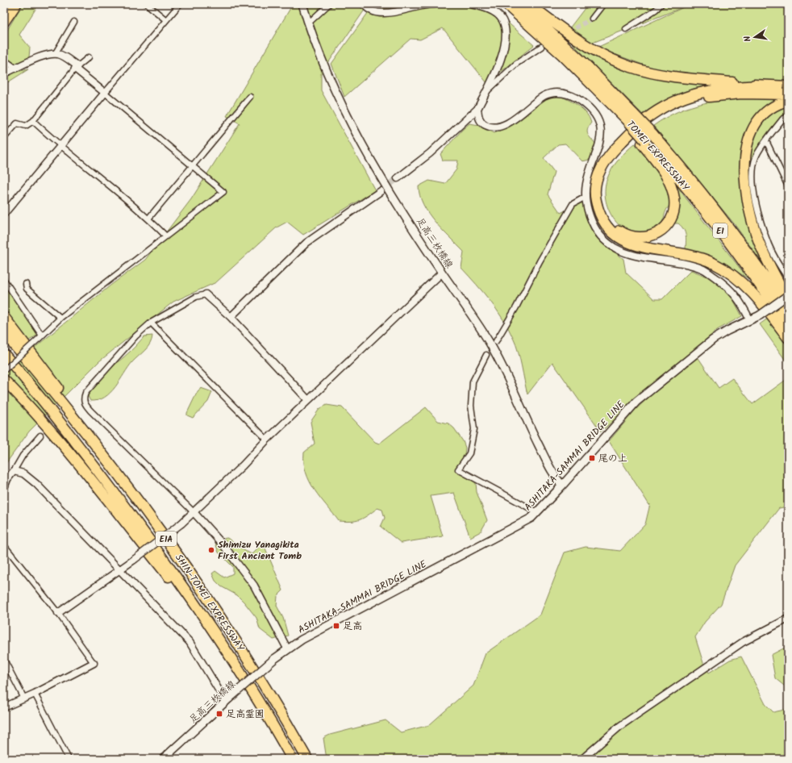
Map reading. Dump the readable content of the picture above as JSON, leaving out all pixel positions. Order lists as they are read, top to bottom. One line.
{"streets":{"highway":["TOMEI EXPRESSWAY","E1","E1A","SHIN-TOMEI EXPRESSWAY"],"main road":["足高三枚橋線","ASHITAKA-SAMMAI BRIDGE LINE"]},"crossings":[["足高三枚橋線","ASHITAKA-SAMMAI BRIDGE LINE"]],"places":{"transit":["尾の上","足高","足高霊園"],"other":["Shimizu Yanagikita First Ancient Tomb"]},"north":"left"}
